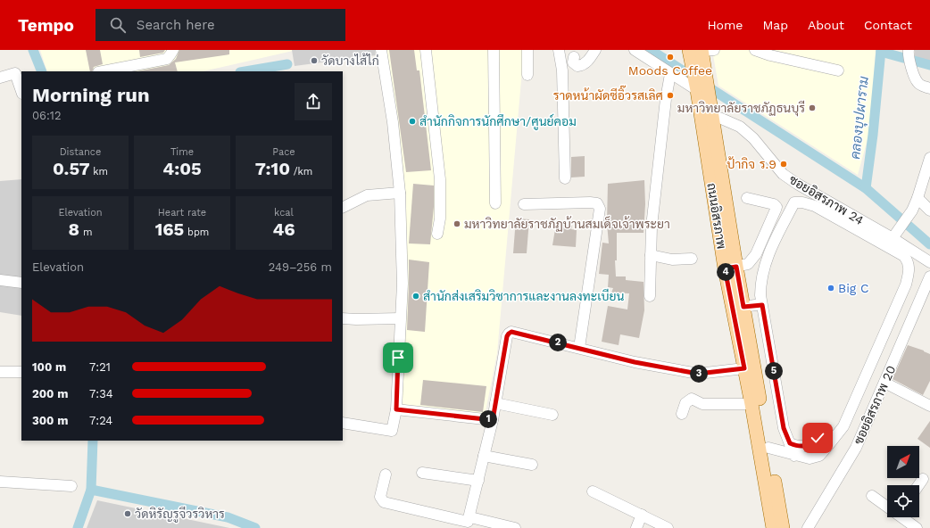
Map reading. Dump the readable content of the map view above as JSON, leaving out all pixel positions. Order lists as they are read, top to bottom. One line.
{"streets":{"main road":["ถนนอิสรภาพ"],"street":["ซอยอิสรภาพ 24","ซอยอิสรภาพ 20"]},"water":["คลองบุปผาราม"],"places":["Moods Coffee","วัดบางไส้ไก่","ราดหน้าผัดซีอิ๊วรสเลิศ","มหาวิทยาลัยราชภัฏธนบุรี","สำนักกิจการนักศึกษา/ศูนย์คอม","ป้ากิจ ร.9","มหาวิทยาลัยราชภัฏบ้านสมเด็จเจ้าพระยา","Big C","สำนักส่งเสริมวิชาการและงานลงทะเบียน","วัดหิรัญรูจีวรวิหาร"],"north":"top right","page":{"header":"Tempo","search":"Search here","nav":["Home","Map","About","Contact"],"heading":["Morning run","06:12"],"stats":[["Distance","0.57 km"],["Time","4:05"],["Pace","7:10 /km"],["Elevation","8 m"],["Heart rate","165 bpm"],["kcal","46"]],"chart":["Elevation","249–256 m"],"pins":["4","2","5","3","1"],"list":[{"name":"100 m","note":"7:21"},{"name":"200 m","note":"7:34"},{"name":"300 m","note":"7:24"}]}}
